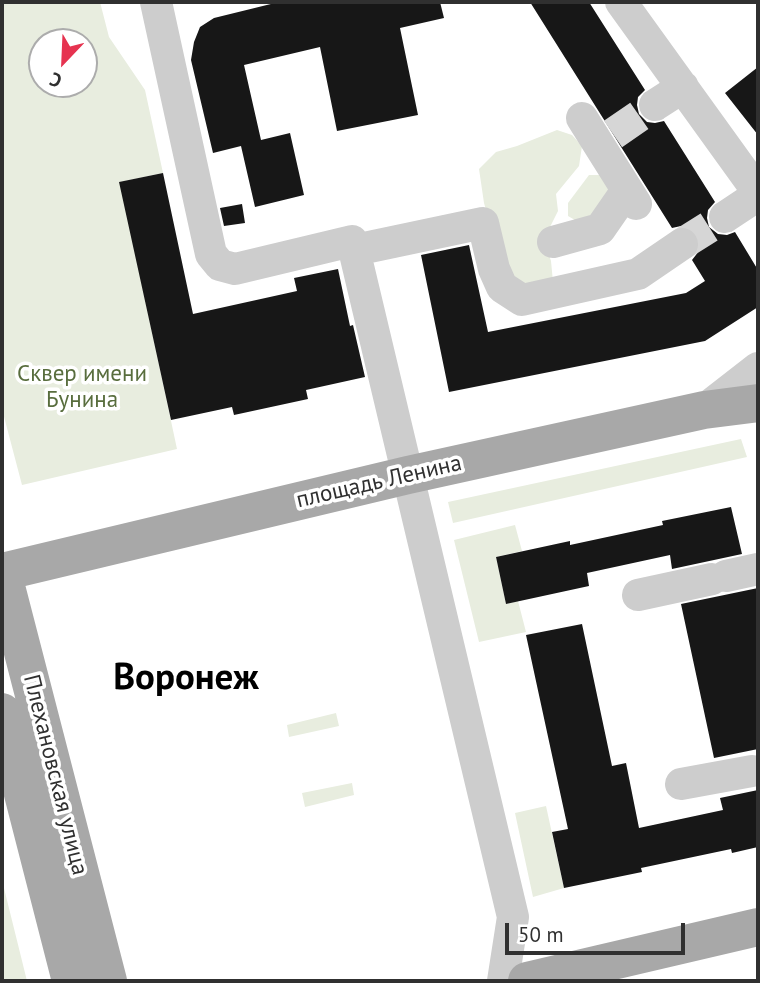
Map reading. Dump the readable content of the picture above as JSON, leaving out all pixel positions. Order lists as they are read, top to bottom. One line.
{"streets":{"main road":["площадь Ленина","Плехановская улица"]},"crossings":[["площадь Ленина","Плехановская улица"]],"districts":["Воронеж"],"parks":["Cквер имени Бунина"],"scale_bar":"50 m","north":"bottom left"}
